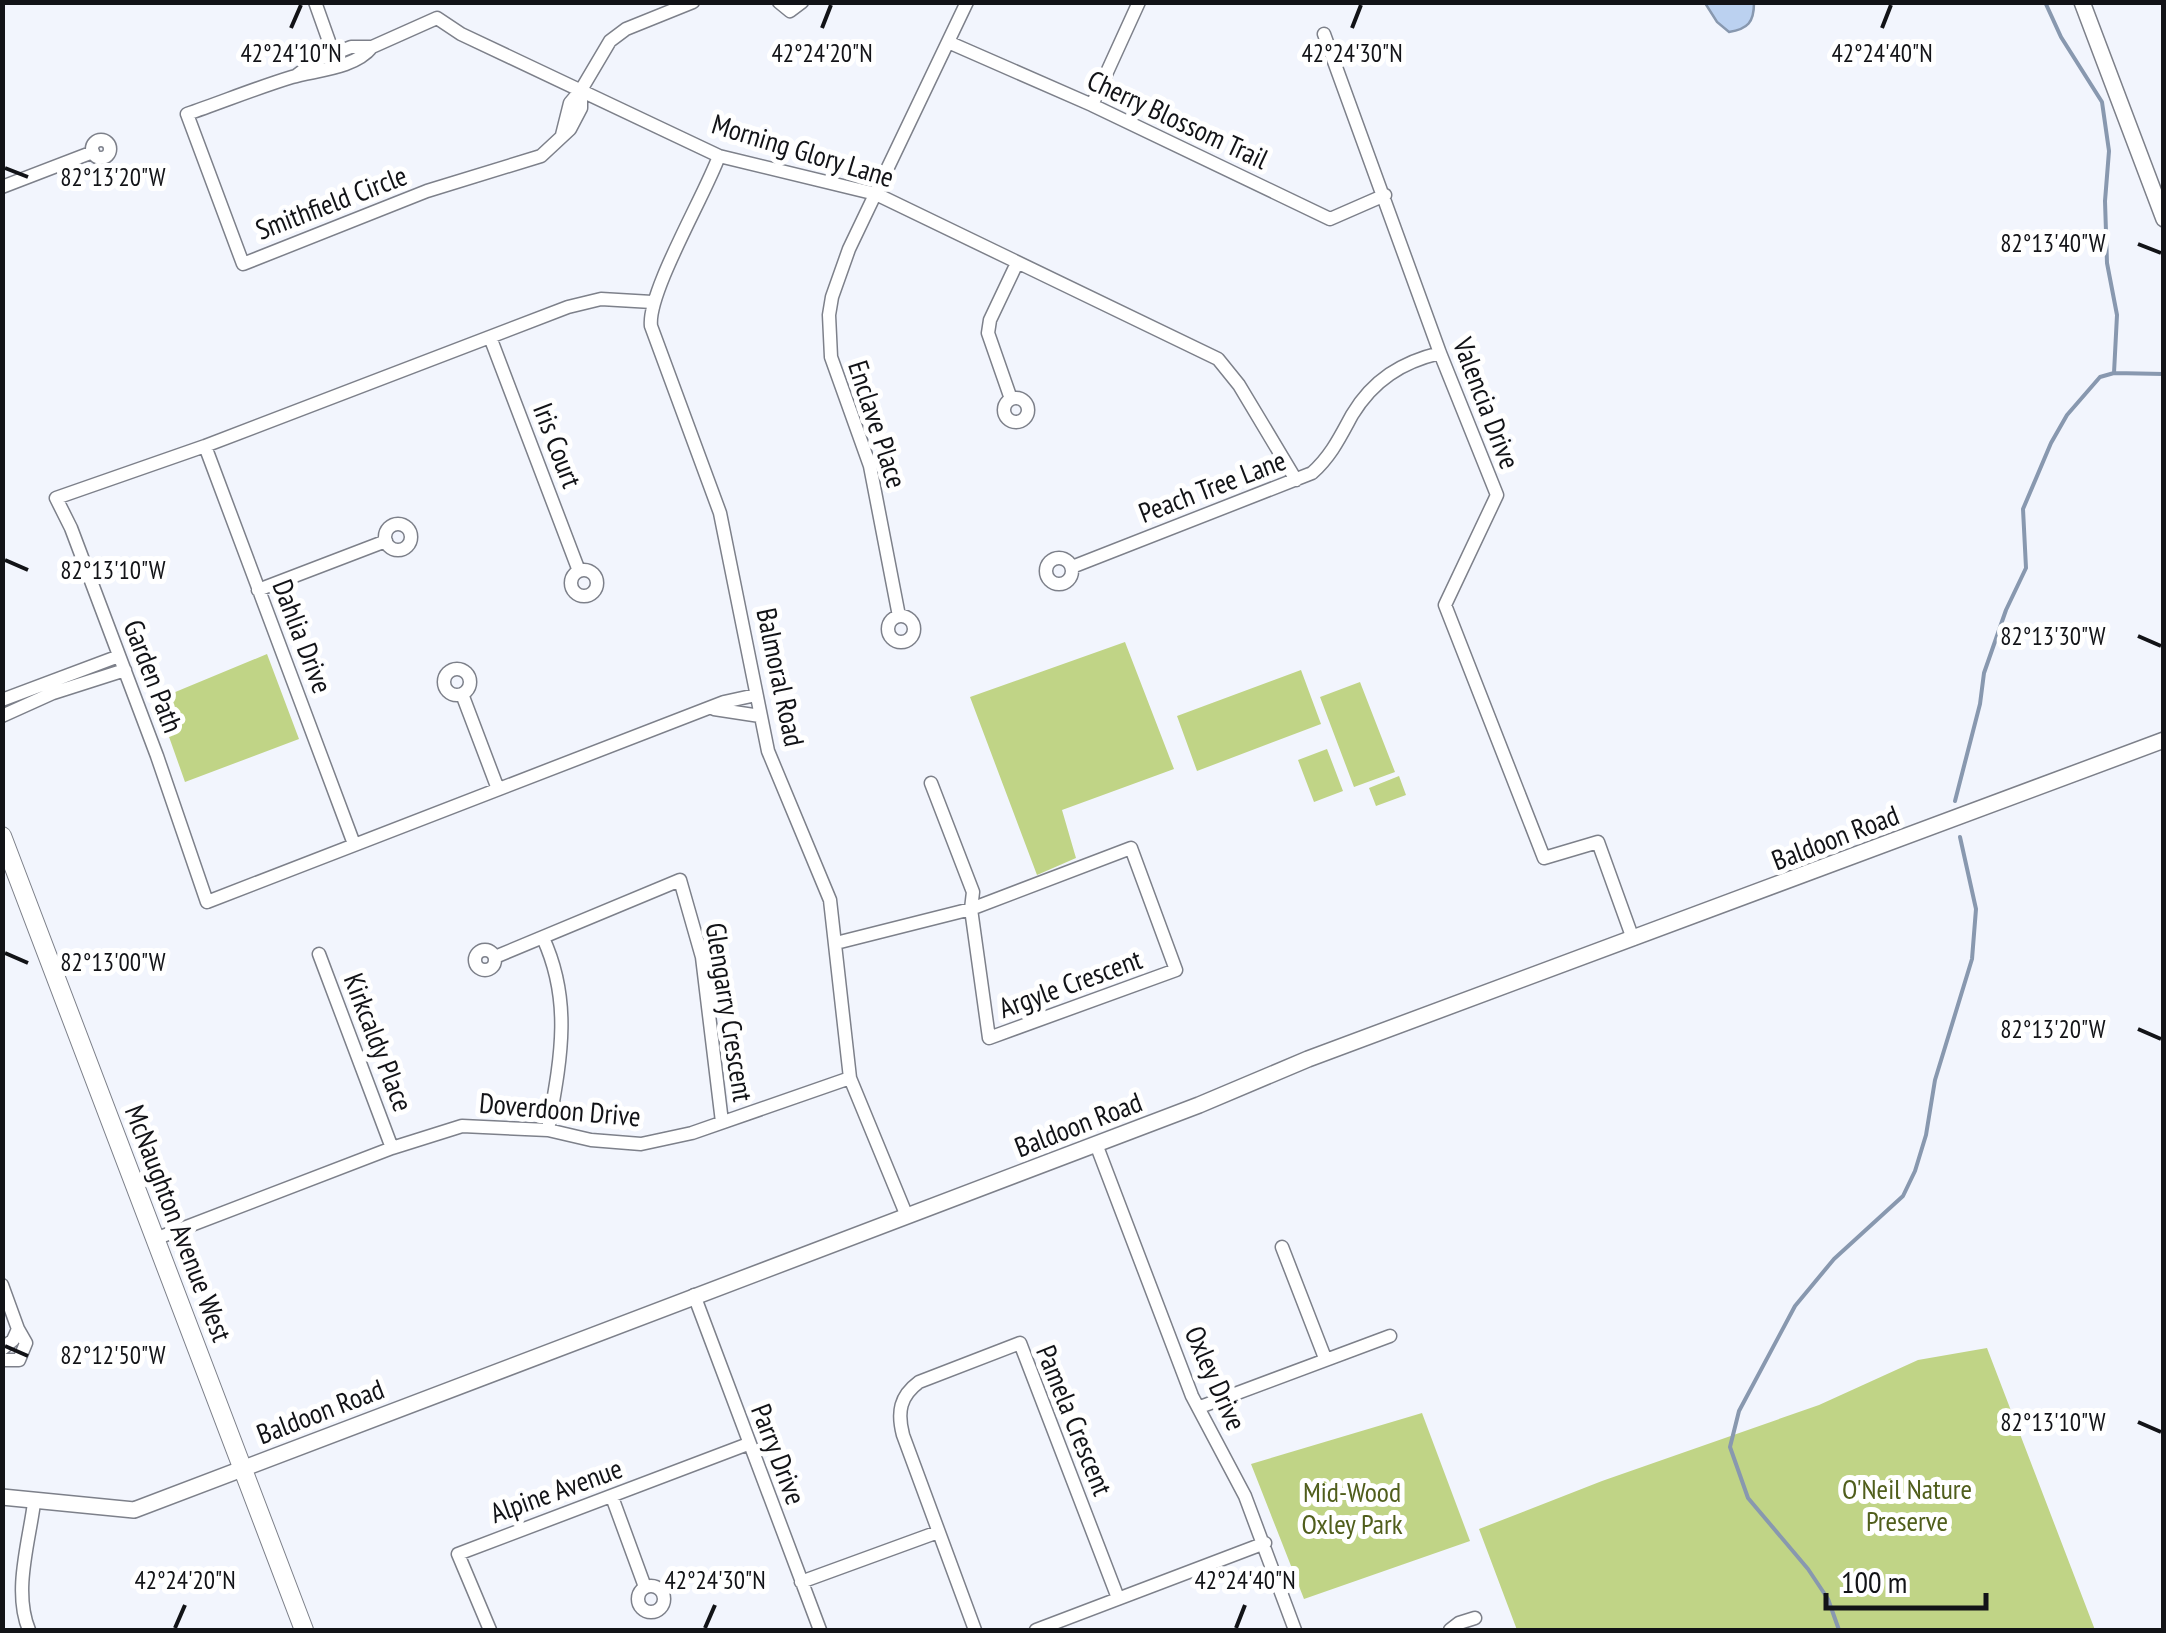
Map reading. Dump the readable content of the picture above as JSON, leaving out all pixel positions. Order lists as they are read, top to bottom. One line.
{"streets":{"main road":["McNaughton Avenue West"],"street":["Cherry Blossom Trail","Morning Glory Lane","Smithfield Circle","Valencia Drive","Enclave Place","Iris Court","Peach Tree Lane","Dahlia Drive","Garden Path","Balmoral Road","Baldoon Road","Argyle Crescent","Glengarry Crescent","Kirkcaldy Place","Doverdoon Drive","Oxley Drive","Pamela Crescent","Parry Drive","Alpine Avenue"]},"crossings":[["Cherry Blossom Trail","Valencia Drive"],["Cherry Blossom Trail","Enclave Place"],["Morning Glory Lane","Smithfield Circle"],["Morning Glory Lane","Enclave Place"],["Morning Glory Lane","Peach Tree Lane"],["Valencia Drive","Peach Tree Lane"],["Valencia Drive","Baldoon Road"],["Iris Court","Garden Path"],["Dahlia Drive","Garden Path"],["Garden Path","Balmoral Road"],["Balmoral Road","Baldoon Road"],["Balmoral Road","Argyle Crescent"],["Balmoral Road","Doverdoon Drive"],["Baldoon Road","McNaughton Avenue West"],["Baldoon Road","Oxley Drive"],["Baldoon Road","Parry Drive"],["Glengarry Crescent","Doverdoon Drive"],["Kirkcaldy Place","Doverdoon Drive"],["Doverdoon Drive","McNaughton Avenue West"],["Parry Drive","Alpine Avenue"]],"parks":["O'Neil Nature Preserve","Mid-Wood Oxley Park"],"scale_bar":"100 m","coordinates":["42°24'10\"N","42°24'20\"N","42°24'30\"N","42°24'40\"N","82°13'20\"W","82°13'40\"W","82°13'10\"W","82°13'30\"W","82°13'00\"W","82°12'50\"W"]}
